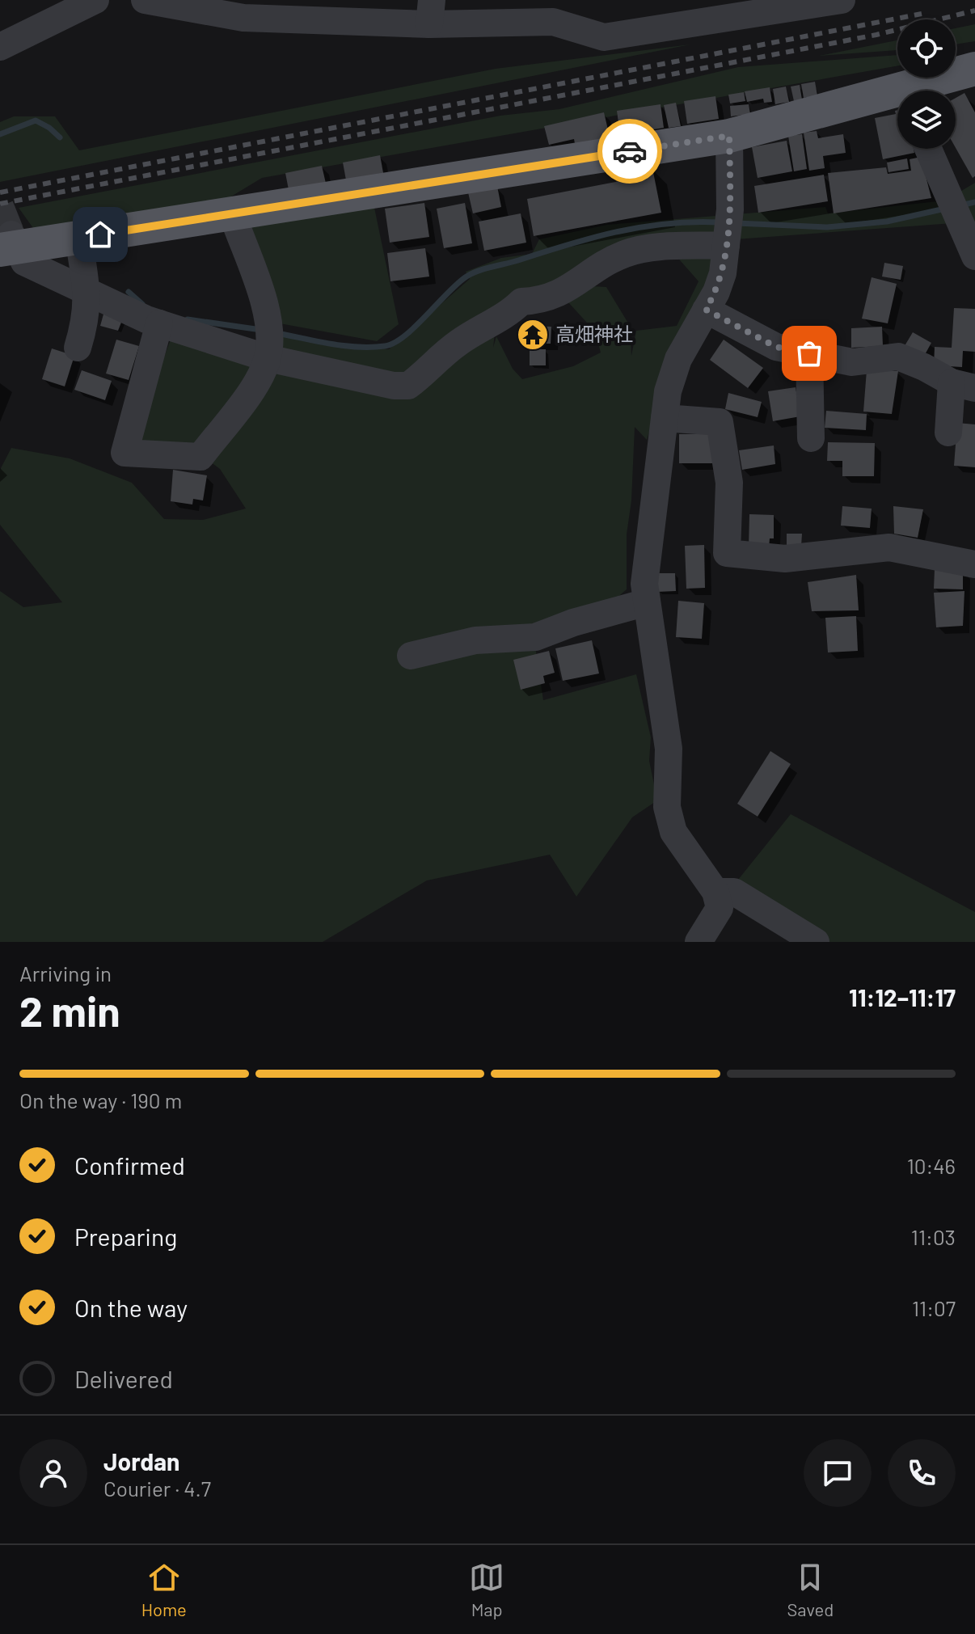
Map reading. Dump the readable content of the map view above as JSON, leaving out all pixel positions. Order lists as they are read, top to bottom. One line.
{"places":{"temple":["高畑神社"]},"page":{"heading":["2 min","Arriving in","11:12–11:17"],"panel":["Jordan","Courier · 4.7"],"bar":"On the way · 190 m","list":[["Confirmed","10:46"],["Preparing","11:03"],["On the way","11:07"],"Delivered"],"tabs":["Home","Map","Saved"]}}
